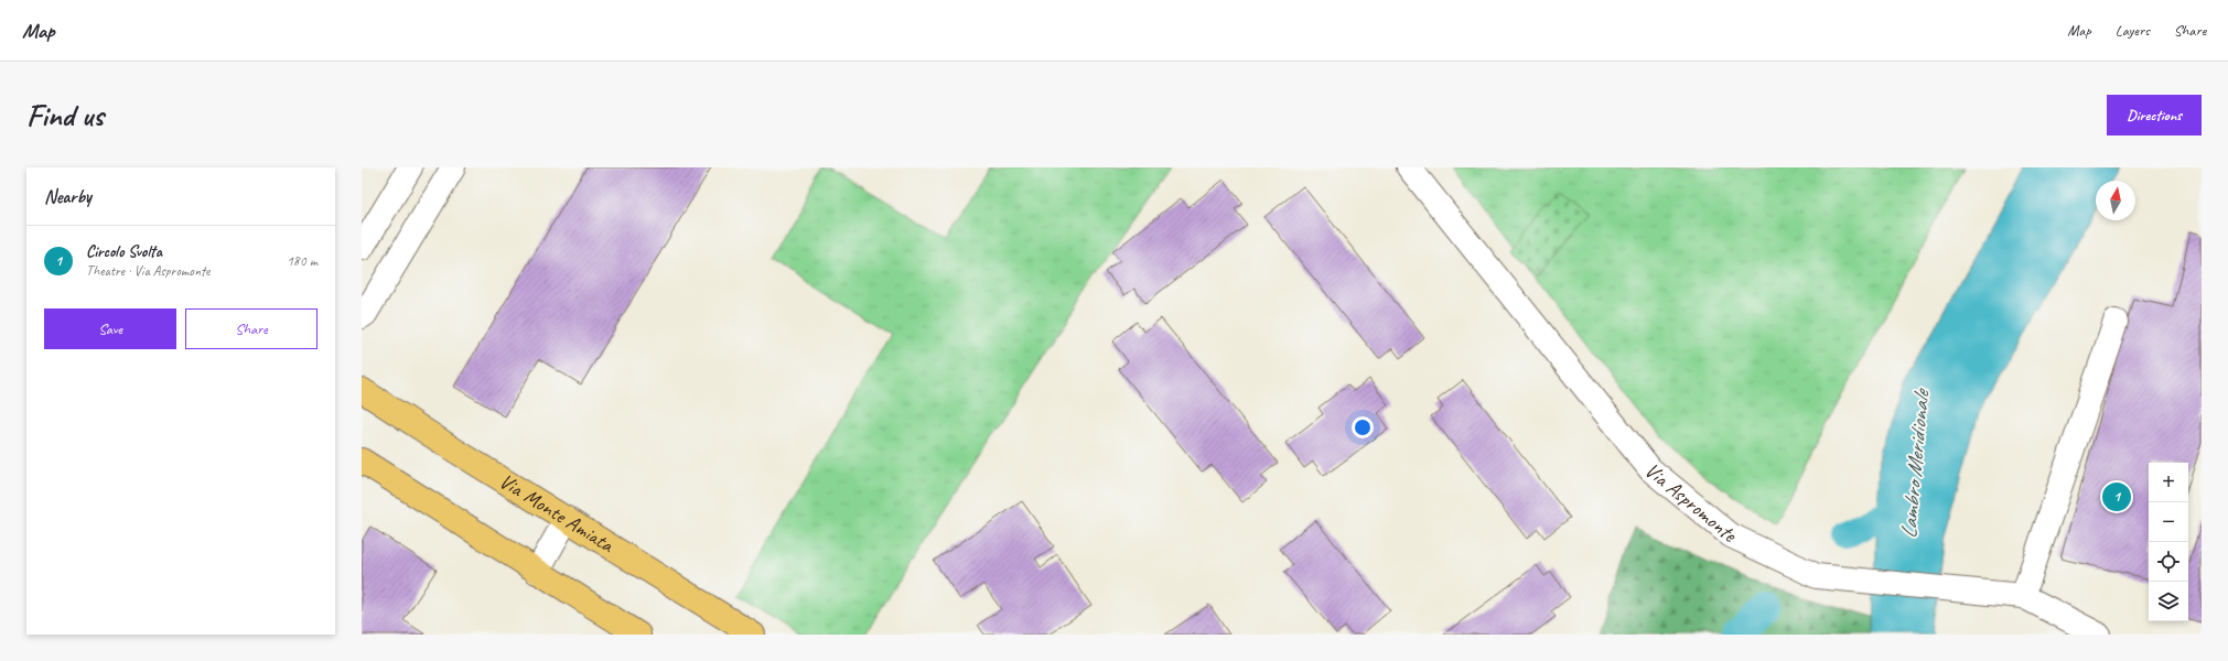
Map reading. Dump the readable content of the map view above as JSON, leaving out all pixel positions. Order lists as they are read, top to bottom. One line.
{"streets":{"main road":["Via Monte Amiata"],"street":["Via Aspromonte"]},"water":["Lambro Meridionale"],"north":"top","page":{"header":"Map","nav":["Map","Layers","Share"],"buttons":["Directions",["Save","Share"]],"title":"Find us","heading":"Nearby","list":[{"mark":"1","name":"Circolo Svolta","note":"Theatre · Via Aspromonte","value":"180 m"}],"map_buttons":["+","−"],"pins":"1"}}
